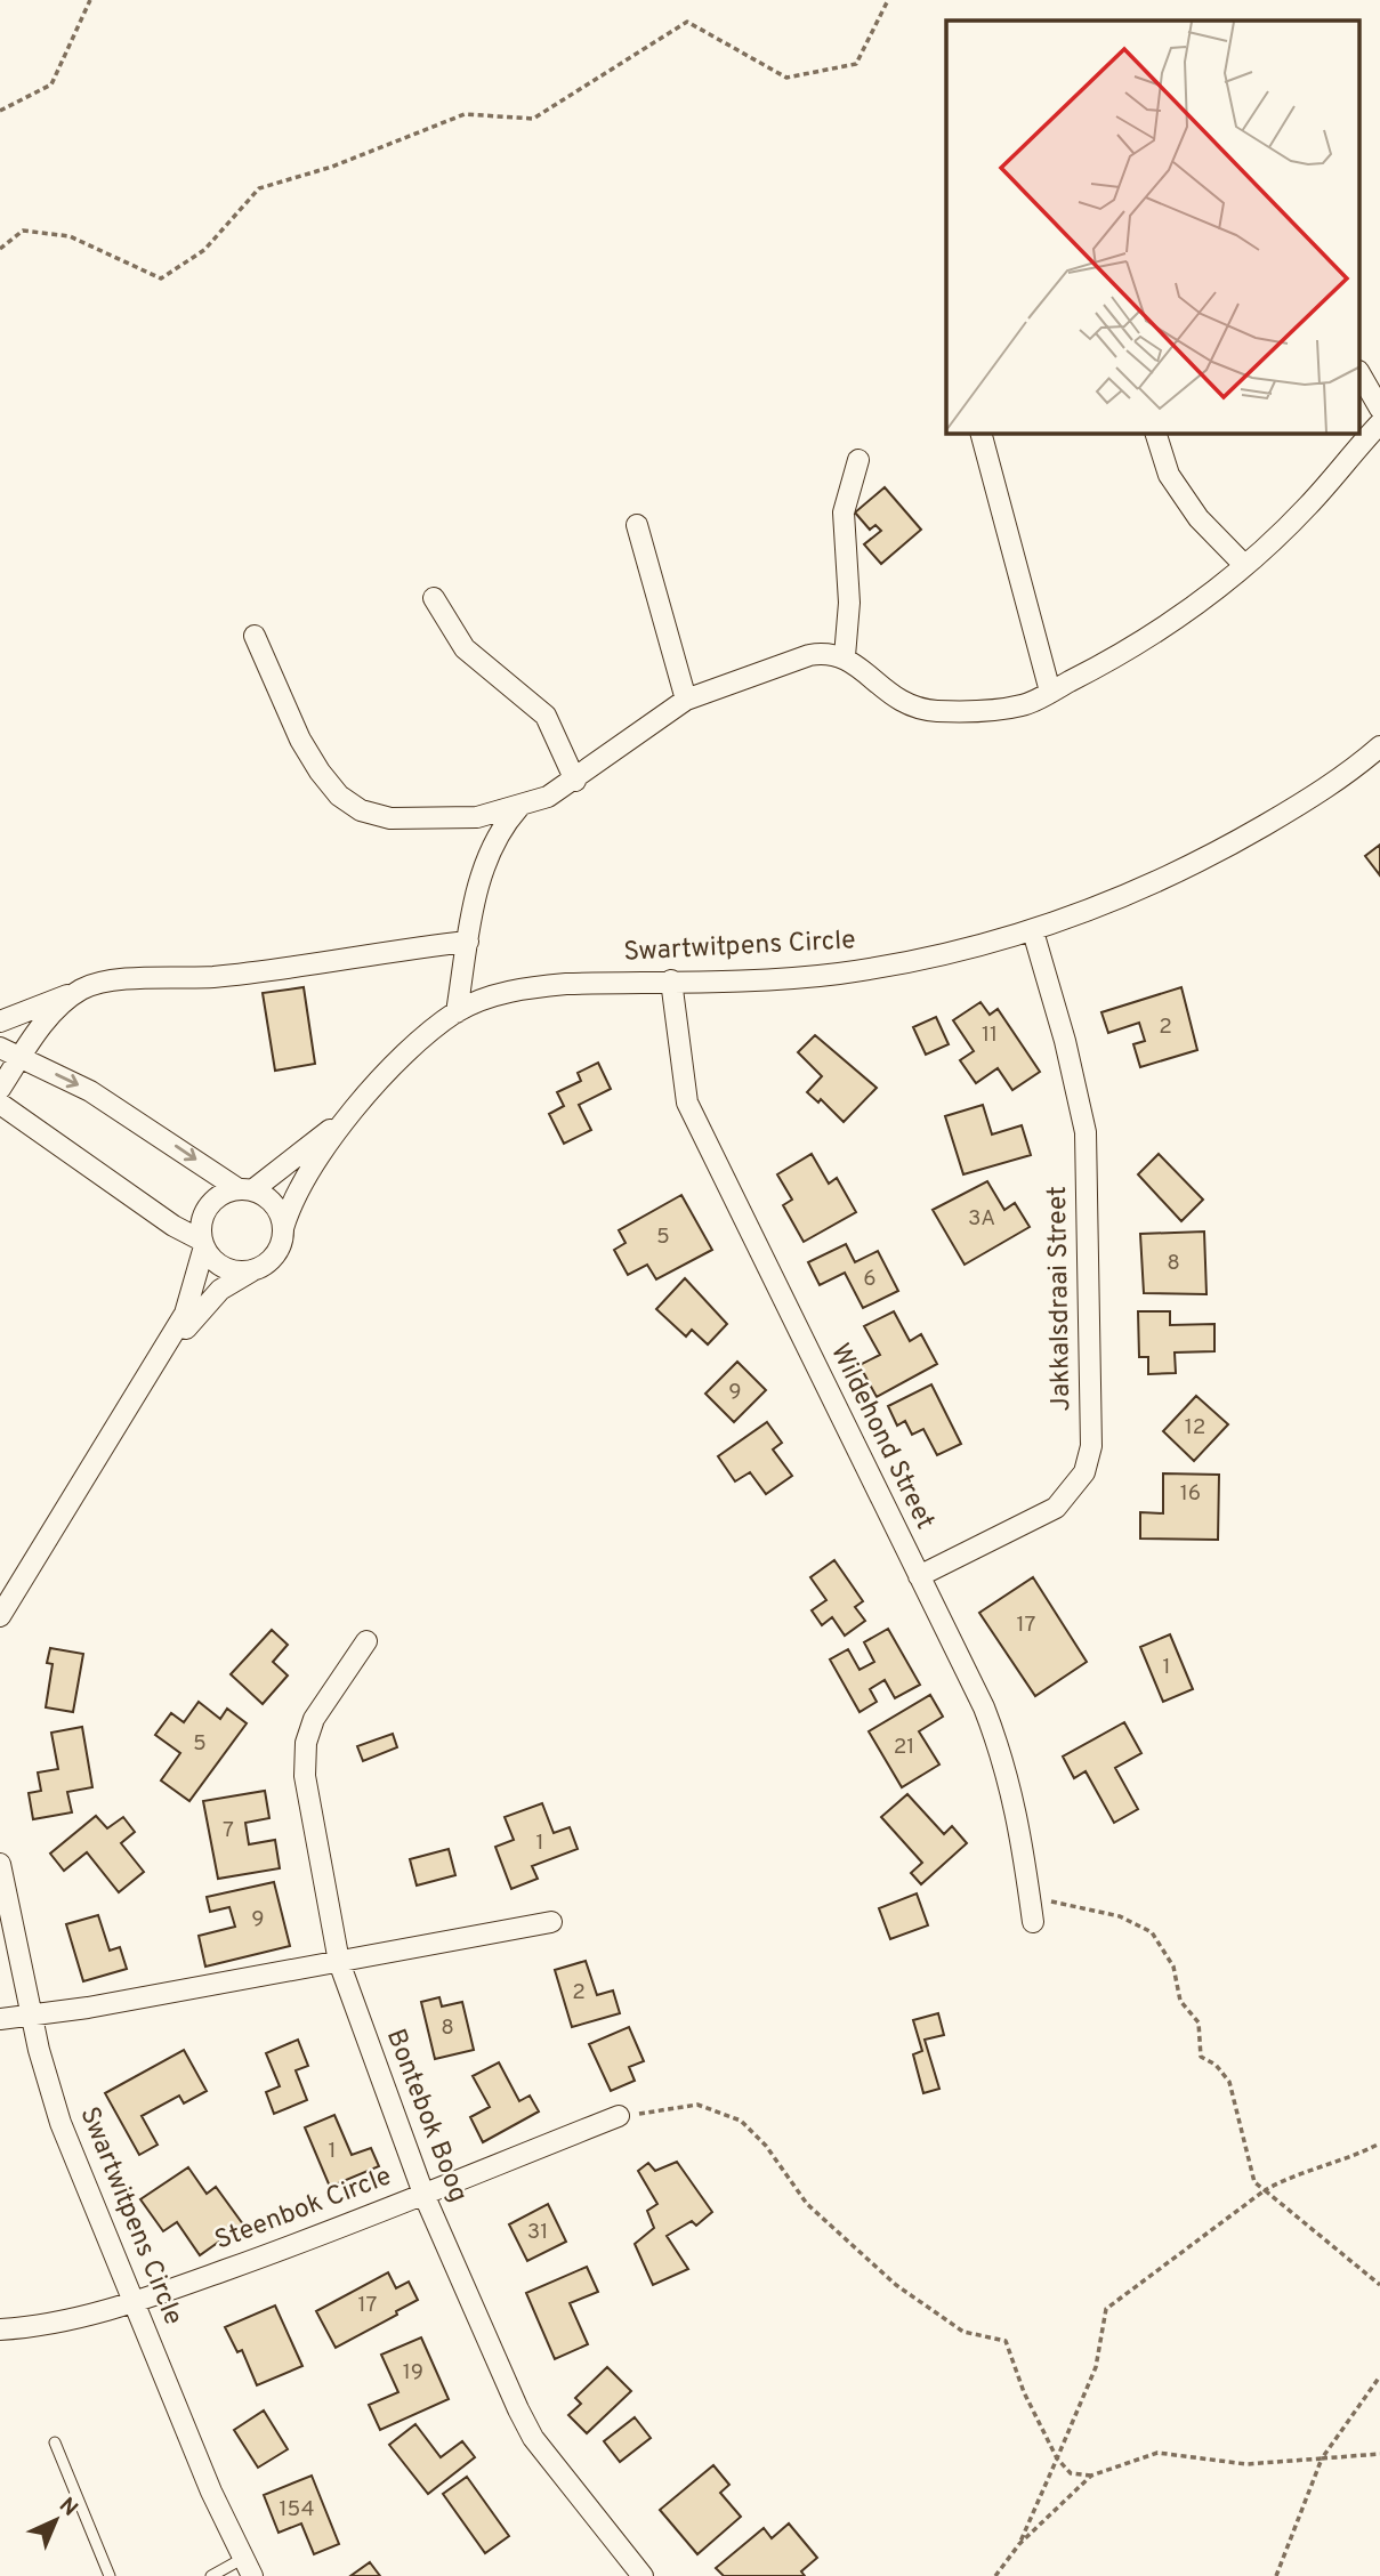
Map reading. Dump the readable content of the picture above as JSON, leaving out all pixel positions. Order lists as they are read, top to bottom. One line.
{"streets":{"street":["Swartwitpens Circle","Jakkalsdraai Street","Wildehond Street","Bontebok Boog","Steenbok Circle"]},"crossings":[["Swartwitpens Circle","Jakkalsdraai Street"],["Swartwitpens Circle","Wildehond Street"],["Swartwitpens Circle","Steenbok Circle"],["Jakkalsdraai Street","Wildehond Street"],["Bontebok Boog","Steenbok Circle"]],"house_numbers":["2","11","3A","5","8","6","9","12","16","17","1","5","21","7","1","9","2","8","1","31","17","19","154"],"north":"top right"}
